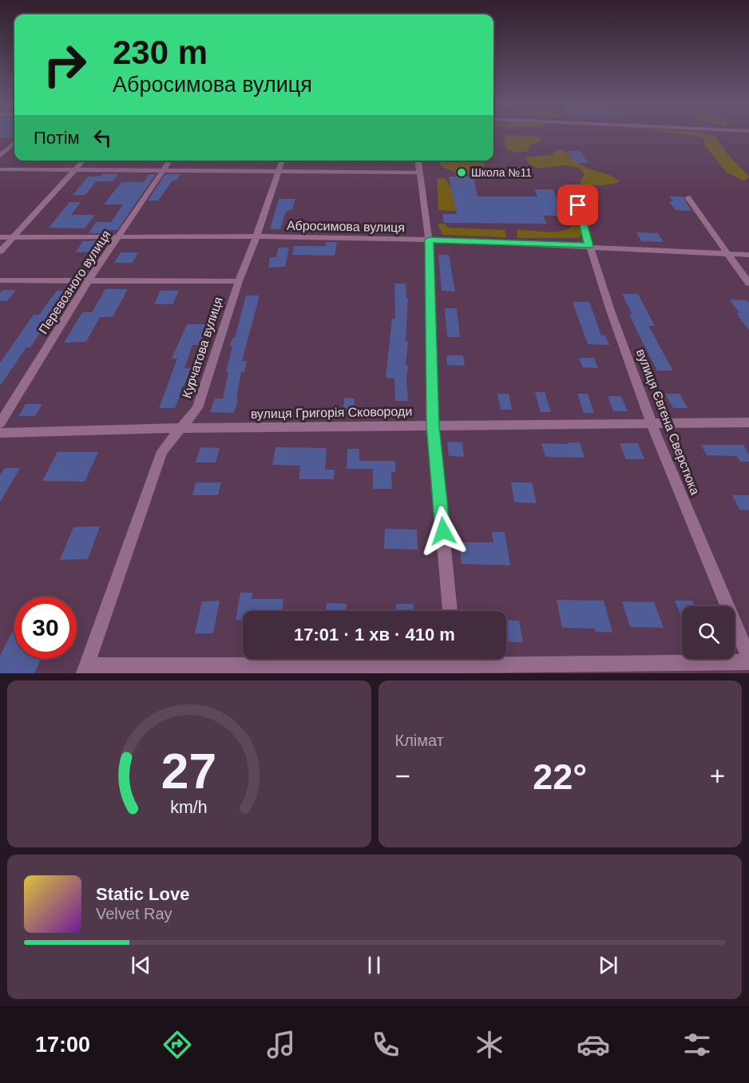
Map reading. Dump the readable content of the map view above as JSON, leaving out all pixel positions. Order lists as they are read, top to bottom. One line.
{"streets":{"street":["Абросимова вулиця","Перевозного вулиця","Курчатова вулиця","вулиця Григорія Сковороди","вулиця Євгена Сверстюка"]},"crossings":[["Абросимова вулиця","Перевозного вулиця"],["Абросимова вулиця","Курчатова вулиця"],["Абросимова вулиця","вулиця Євгена Сверстюка"],["Курчатова вулиця","вулиця Григорія Сковороди"],["вулиця Григорія Сковороди","вулиця Євгена Сверстюка"]],"places":["Школа №11"],"page":{"turn":["230 m","Абросимова вулиця"],"then":"Потім","limit":"30","trip":"17:01 · 1 хв · 410 m","tile":"Клімат","heat":["−","22°","+"],"song":["Static Love","Velvet Ray"],"tabs":"17:00","gauge":["27","km/h"]}}
